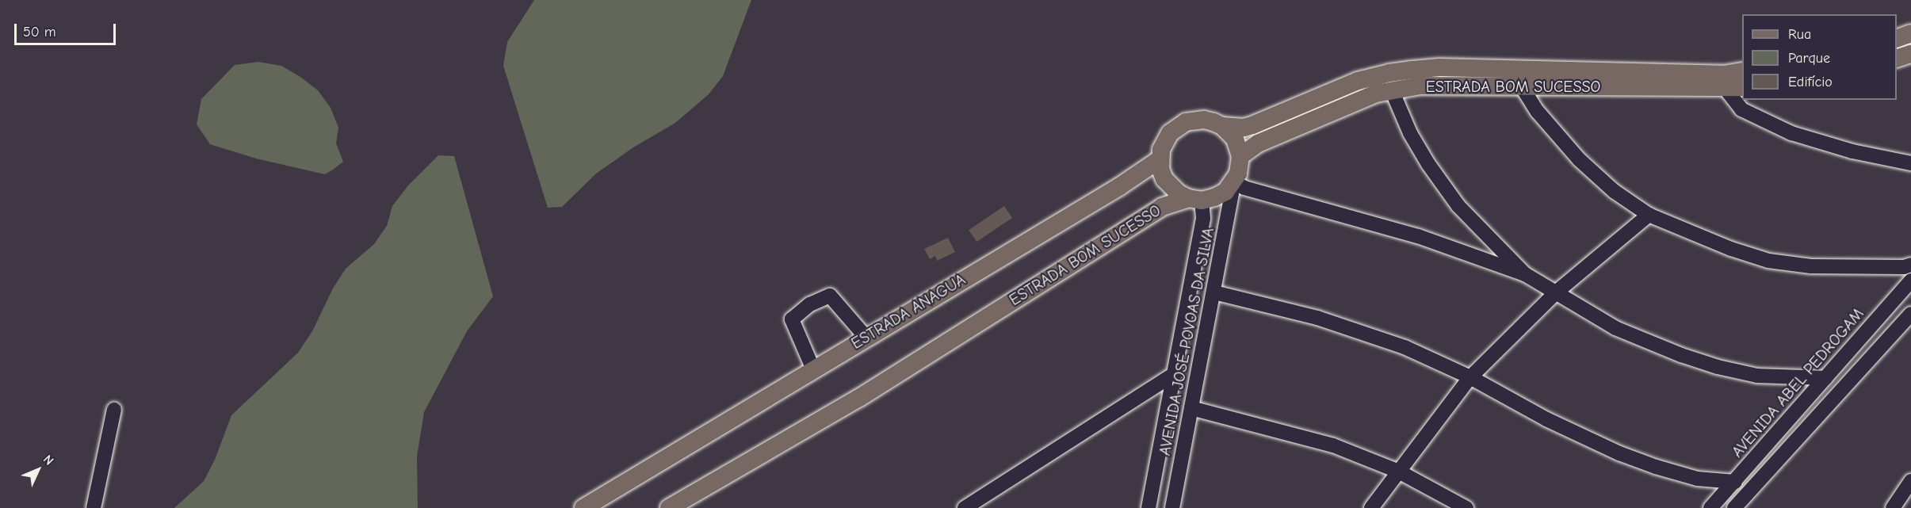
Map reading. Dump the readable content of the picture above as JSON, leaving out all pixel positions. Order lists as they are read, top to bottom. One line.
{"streets":{"main road":["ESTRADA BOM SUCESSO","ESTRADA ANAGUA"],"street":["AVENIDA JOSÉ POVOAS DA SILVA","AVENIDA ABEL PEDROGAM"]},"crossings":[["ESTRADA BOM SUCESSO","ESTRADA ANAGUA"],["ESTRADA BOM SUCESSO","AVENIDA JOSÉ POVOAS DA SILVA"],["ESTRADA ANAGUA","AVENIDA JOSÉ POVOAS DA SILVA"]],"legend":["Rua","Parque","Edifício"],"scale_bar":"50 m","north":"top right"}
